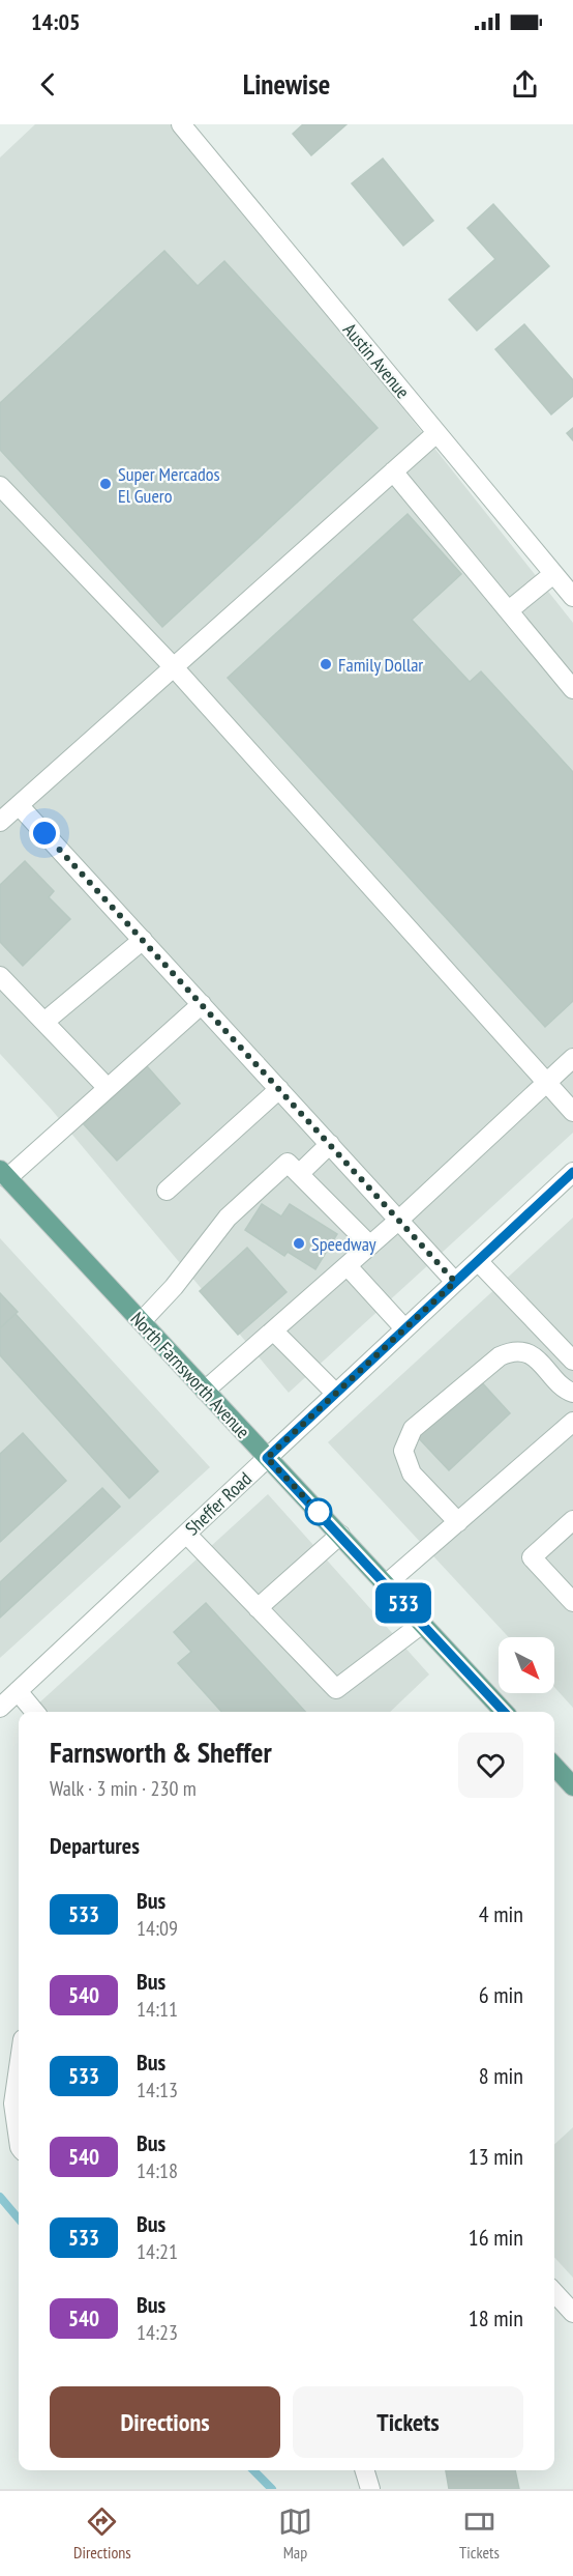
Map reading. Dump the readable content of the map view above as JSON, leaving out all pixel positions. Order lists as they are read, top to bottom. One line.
{"streets":{"main road":["North Farnsworth Avenue"],"street":["Austin Avenue","Sheffer Road"]},"crossings":[["North Farnsworth Avenue","Sheffer Road"]],"places":["Super Mercados El Guero","Family Dollar","Speedway"],"lines":["bus line 533"],"north":"bottom right","page":{"status":"14:05","header":"Linewise","on_map":"533","heading":[["Farnsworth & Sheffer","Walk · 3 min · 230 m"],"Departures"],"list":[{"mark":"533","name":"Bus","note":"14:09","value":"4 min"},{"mark":"540","name":"Bus","note":"14:11","value":"6 min"},{"mark":"533","name":"Bus","note":"14:13","value":"8 min"},{"mark":"540","name":"Bus","note":"14:18","value":"13 min"},{"mark":"533","name":"Bus","note":"14:21","value":"16 min"},{"mark":"540","name":"Bus","note":"14:23","value":"18 min"}],"buttons":["Directions","Tickets"],"tabs":["Directions","Map","Tickets"]}}
